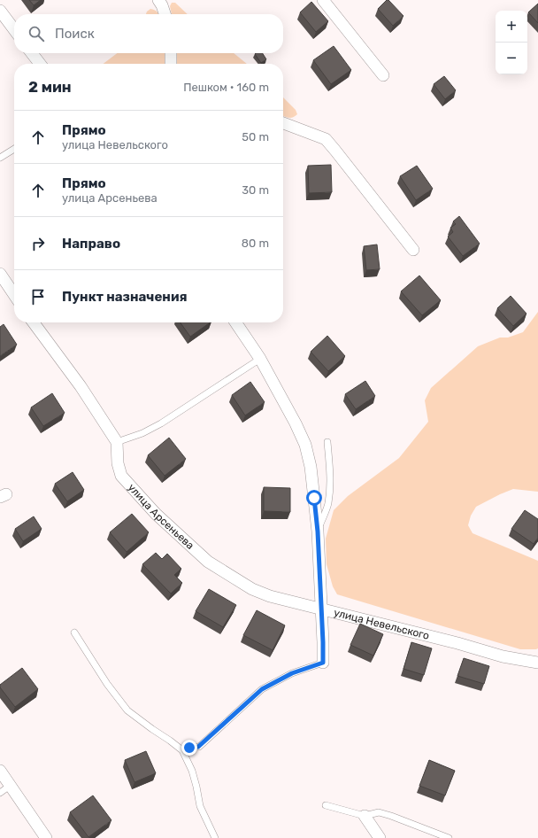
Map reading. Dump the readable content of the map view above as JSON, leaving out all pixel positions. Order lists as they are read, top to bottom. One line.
{"streets":{"street":["улица Арсеньева","улица Невельского"]},"crossings":[["улица Арсеньева","улица Невельского"]],"page":{"map_buttons":["+","−"],"search":"Поиск","heading":["2 мин","Пешком · 160 m"],"list":[["Прямо","улица Невельского","50 m"],["Прямо","улица Арсеньева","30 m"],["Направо","80 m"],"Пункт назначения"]}}
